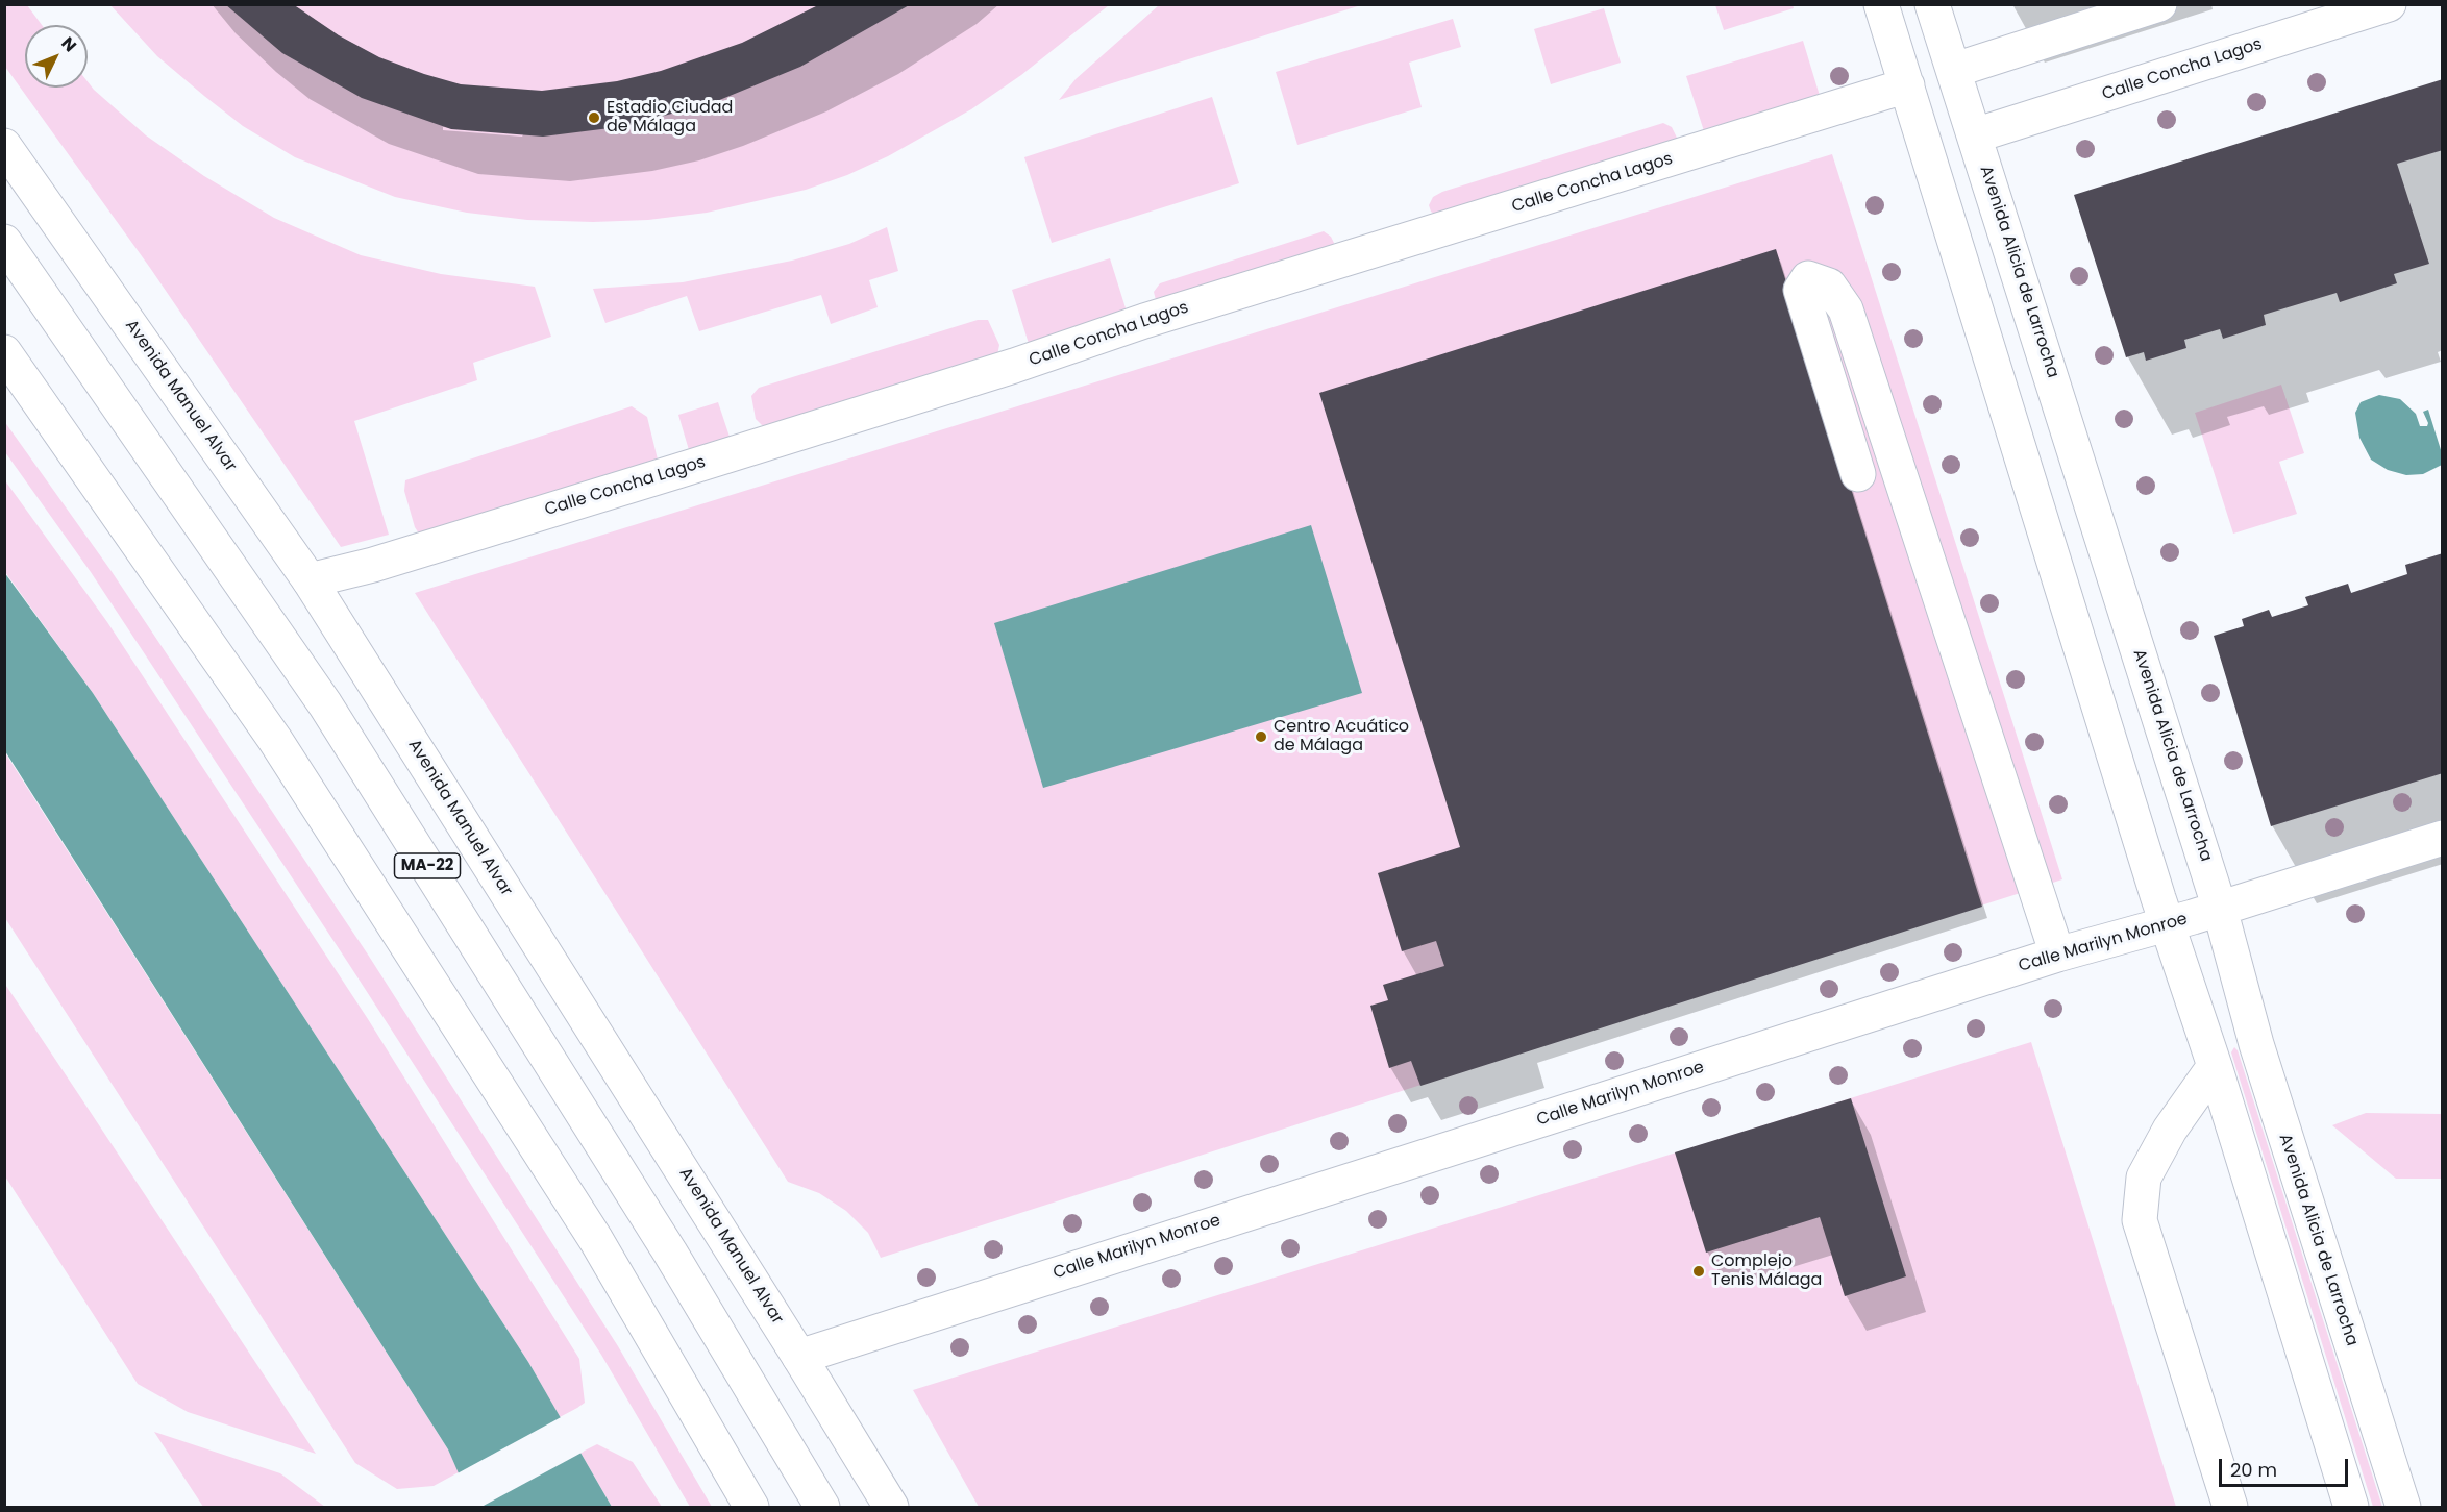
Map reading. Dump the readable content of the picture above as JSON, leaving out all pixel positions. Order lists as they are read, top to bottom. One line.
{"streets":{"street":["Calle Concha Lagos","Avenida Alicia de Larrocha","Avenida Manuel Alvar","MA-22","Calle Marilyn Monroe"]},"crossings":[["Calle Concha Lagos","Avenida Alicia de Larrocha"],["Calle Concha Lagos","Avenida Manuel Alvar"],["Avenida Alicia de Larrocha","Calle Marilyn Monroe"],["Avenida Manuel Alvar","Calle Marilyn Monroe"]],"places":["Estadio Ciudad de Málaga","Centro Acuático de Málaga","Complejo Tenis Málaga"],"scale_bar":"20 m","north":"top right"}
